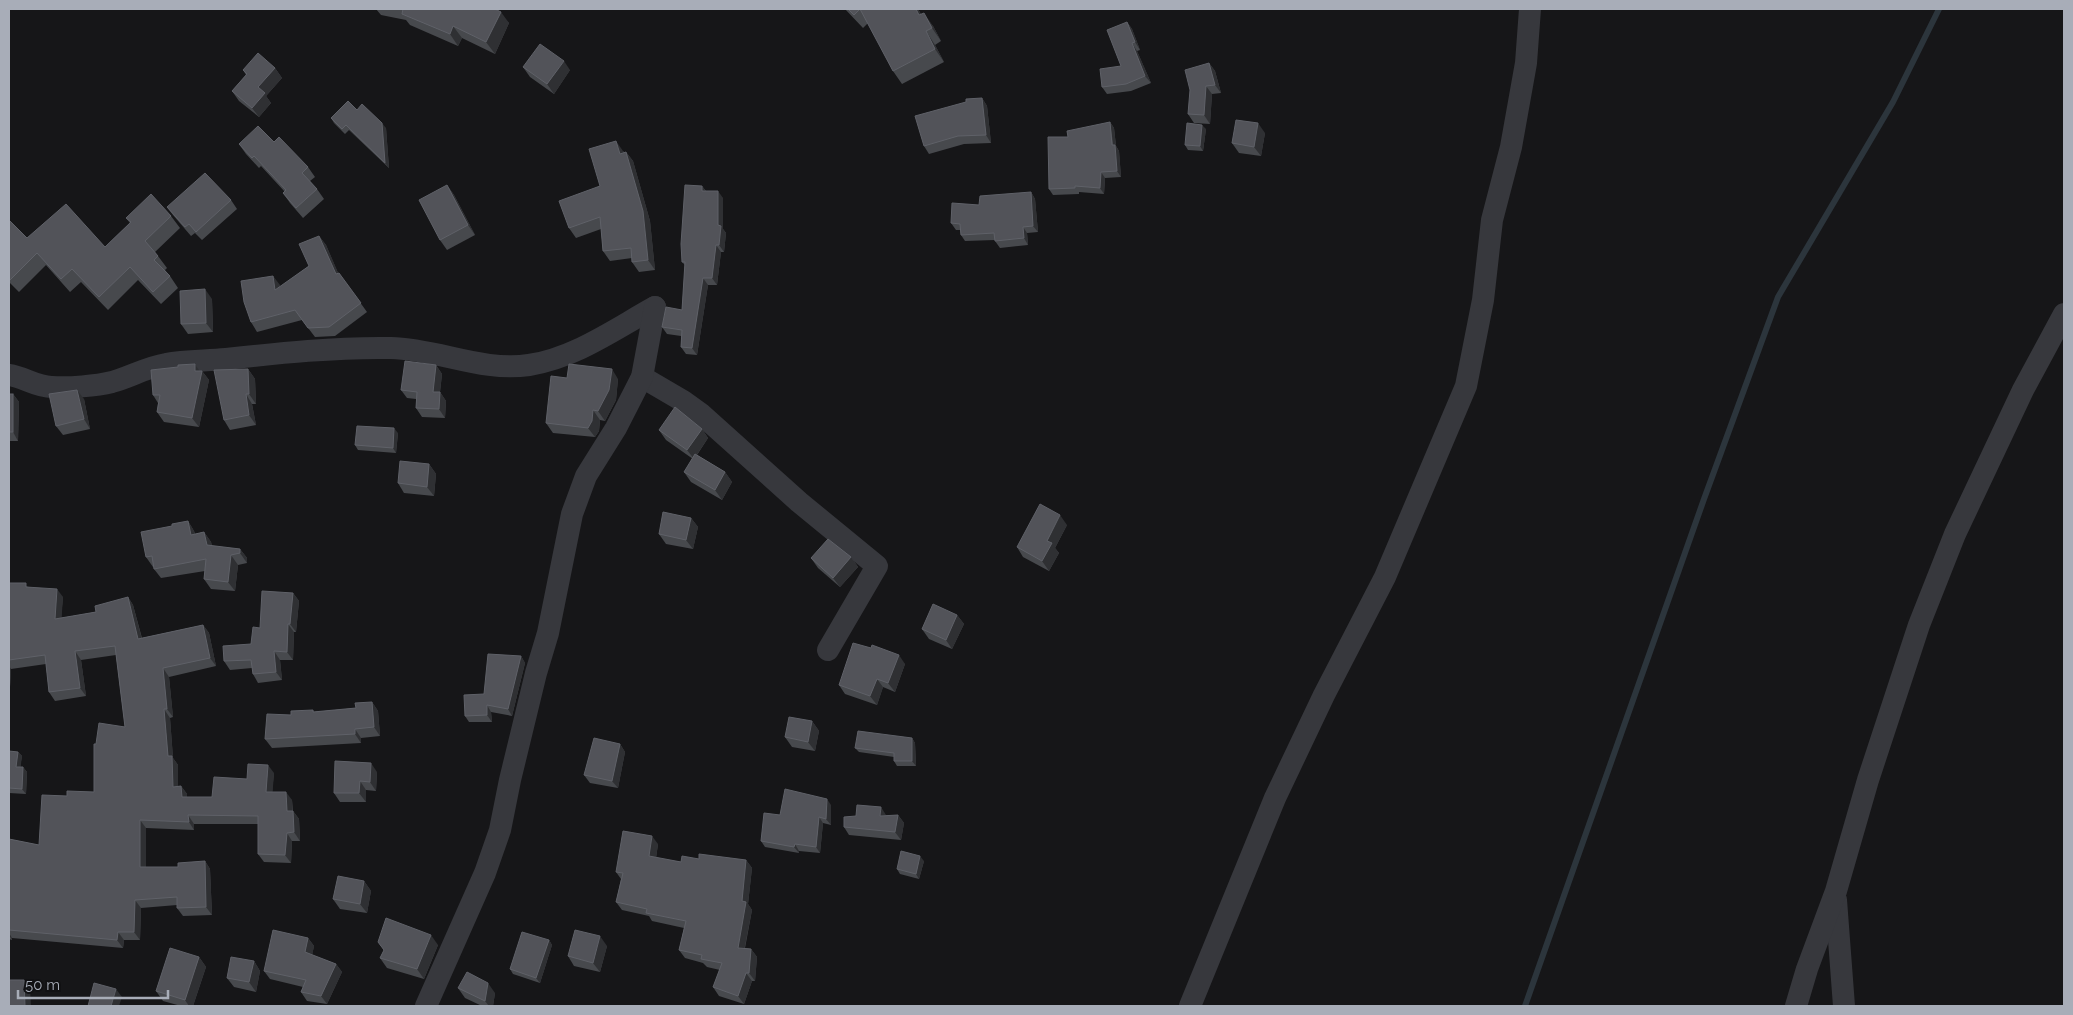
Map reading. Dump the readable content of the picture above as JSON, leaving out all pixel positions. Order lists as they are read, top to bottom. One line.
{"scale_bar":"50 m"}
